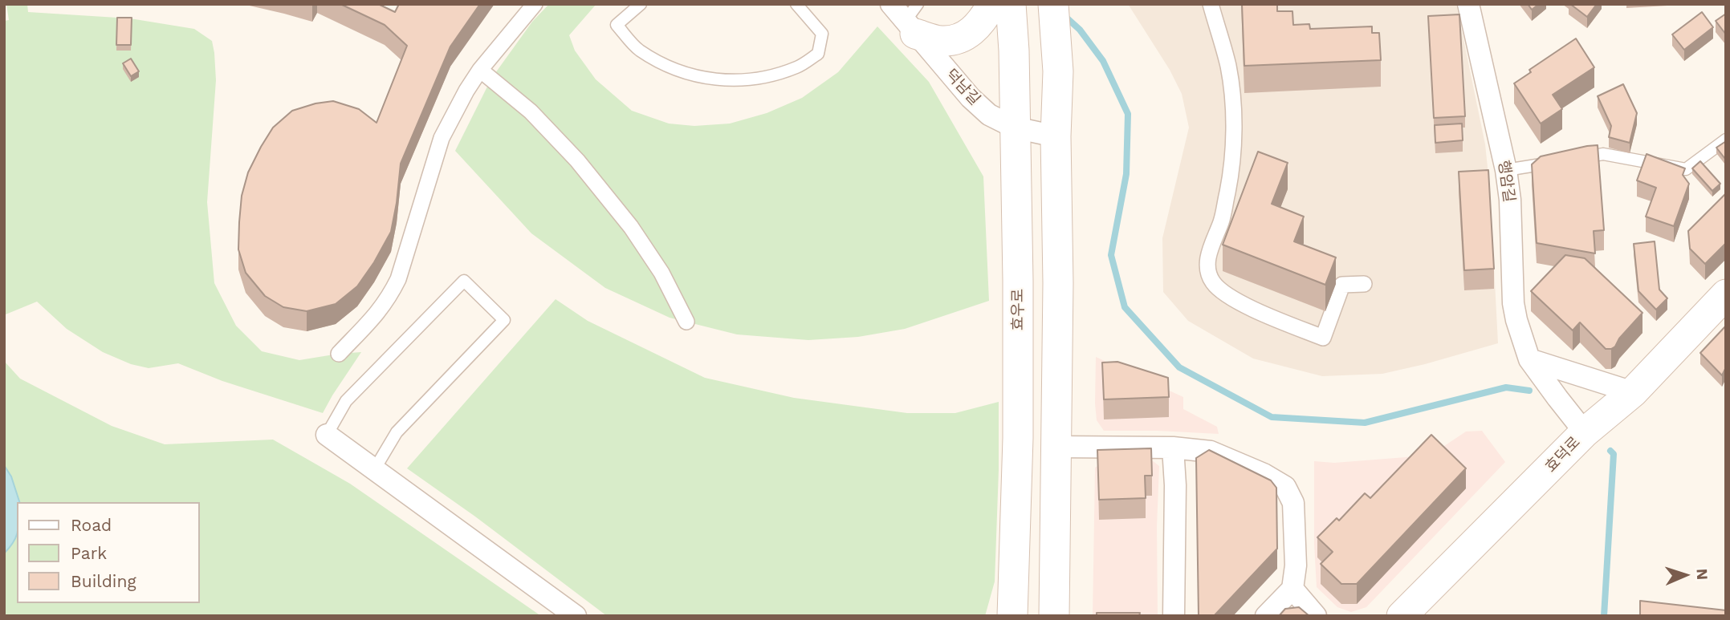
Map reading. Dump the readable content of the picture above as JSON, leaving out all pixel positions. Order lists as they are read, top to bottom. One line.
{"streets":{"main road":["효우로","효덕로"],"street":["덕남길","행암길"]},"crossings":[["덕남길","효우로"],["행암길","효덕로"]],"legend":["Road","Park","Building"],"north":"right"}
